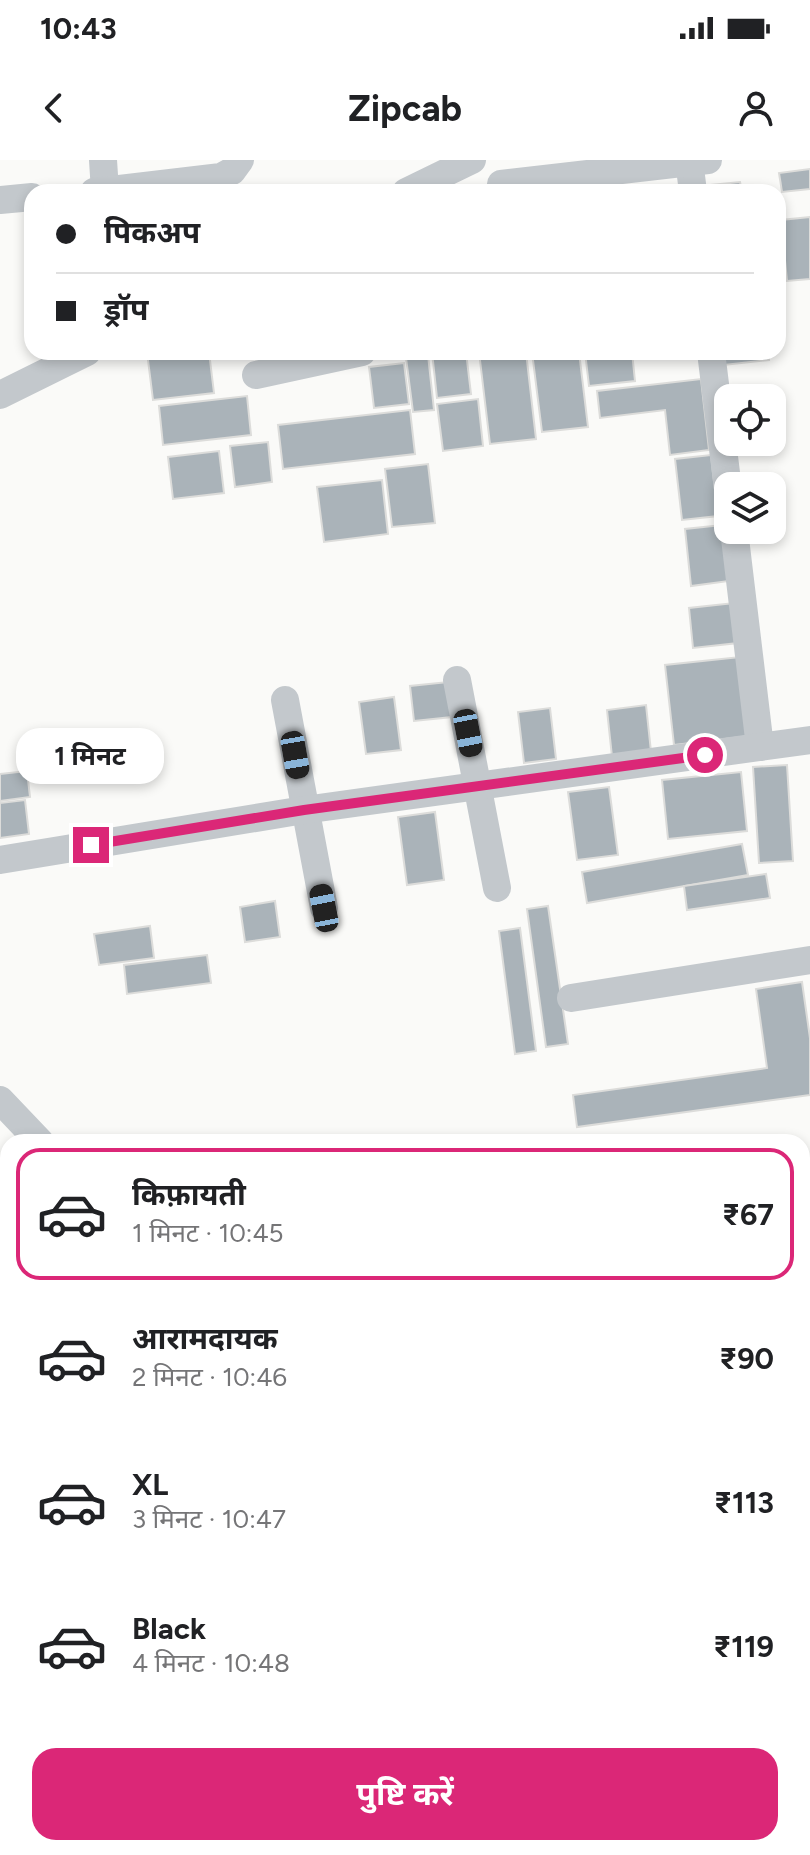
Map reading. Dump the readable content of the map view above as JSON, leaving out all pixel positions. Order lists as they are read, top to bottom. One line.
{"page":{"status":"10:43","header":"Zipcab","banner":["पिकअप","ड्रॉप"],"bubble":"1 मिनट","list":[{"name":"किफ़ायती","note":"1 मिनट · 10:45","value":"₹67"},{"name":"आरामदायक","note":"2 मिनट · 10:46","value":"₹90"},{"name":"XL","note":"3 मिनट · 10:47","value":"₹113"},{"name":"Black","note":"4 मिनट · 10:48","value":"₹119"}],"buttons":"पुष्टि करें"}}
